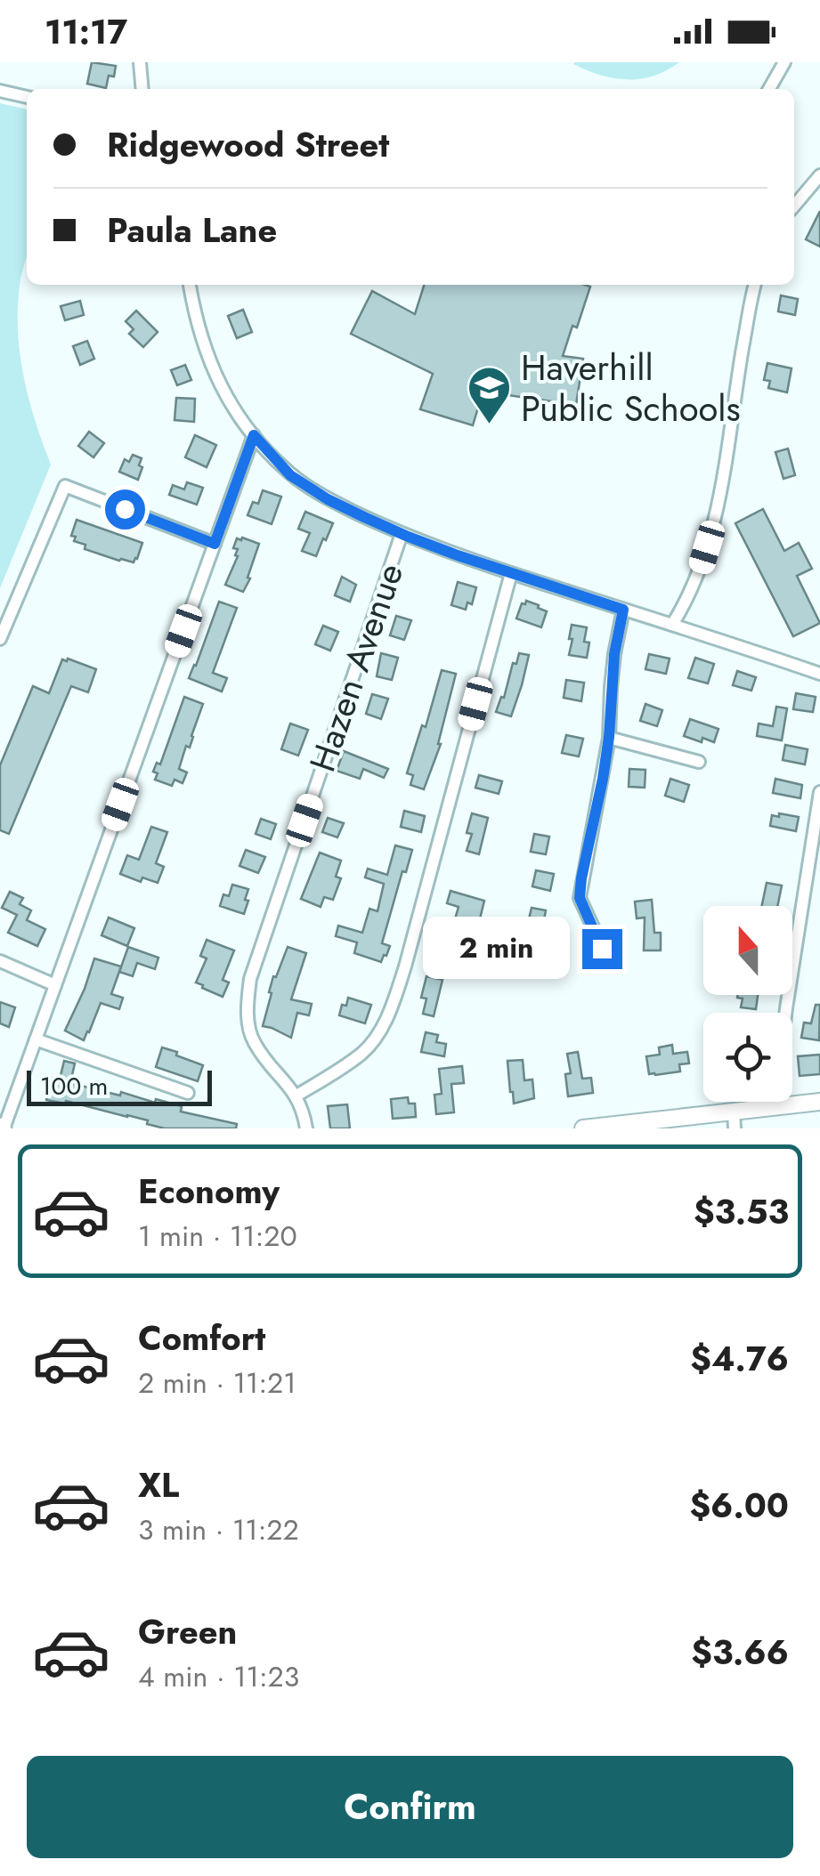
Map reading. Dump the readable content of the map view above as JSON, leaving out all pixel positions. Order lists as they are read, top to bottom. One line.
{"streets":{"street":["Hazen Avenue"]},"places":{"school or university":["Haverhill Public Schools"]},"scale_bar":"100 m","north":"top","page":{"status":"11:17","banner":["Ridgewood Street","Paula Lane"],"bubble":"2 min","scale":"100 m","list":[{"name":"Economy","note":"1 min · 11:20","value":"$3.53"},{"name":"Comfort","note":"2 min · 11:21","value":"$4.76"},{"name":"XL","note":"3 min · 11:22","value":"$6.00"},{"name":"Green","note":"4 min · 11:23","value":"$3.66"}],"buttons":"Confirm"}}
